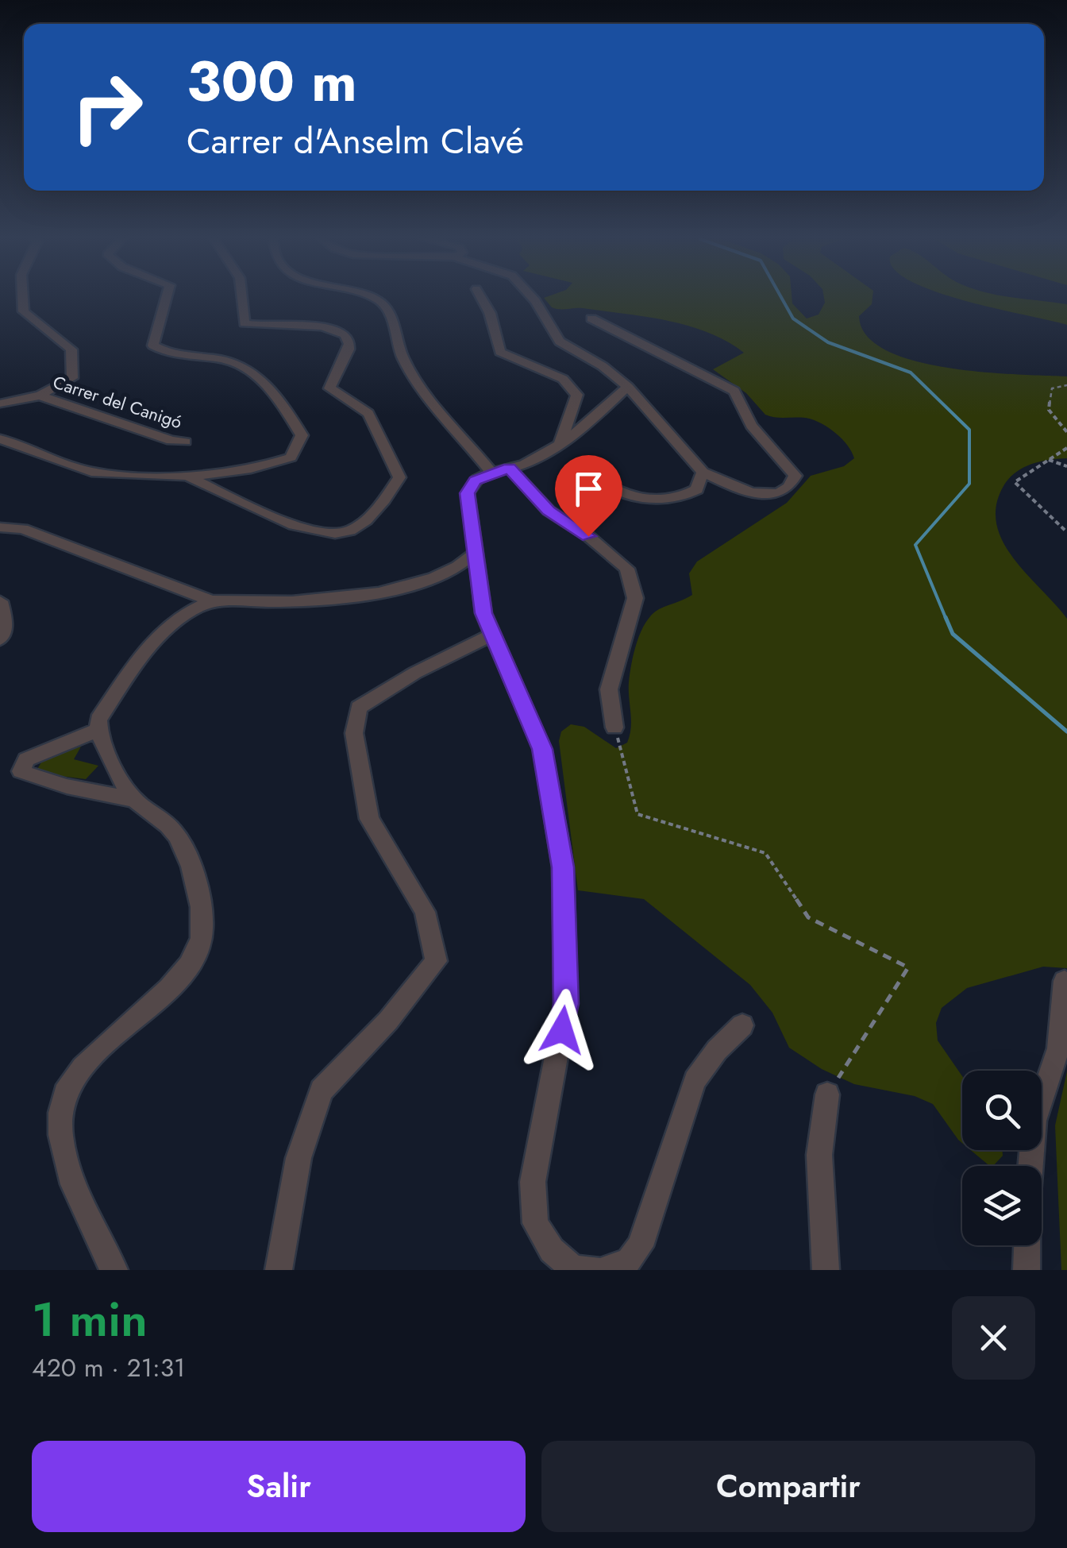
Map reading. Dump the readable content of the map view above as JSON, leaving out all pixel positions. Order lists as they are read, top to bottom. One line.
{"streets":{"street":["Carrer del Canigó"]},"page":{"turn":["300 m","Carrer d'Anselm Clavé"],"heading":["1 min","420 m · 21:31"],"buttons":["Salir","Compartir"]}}
